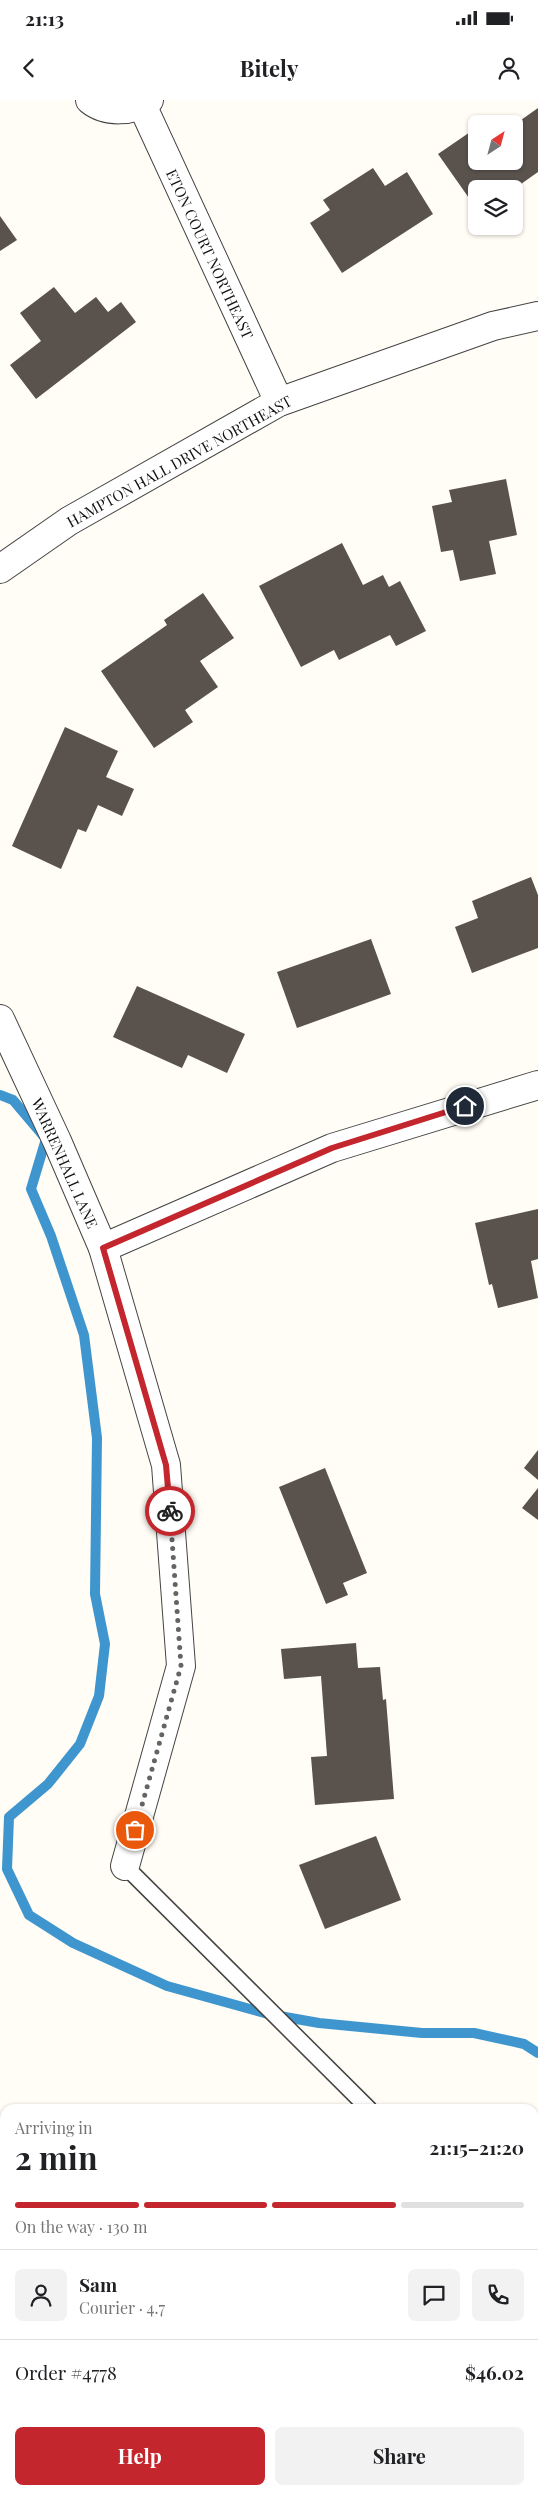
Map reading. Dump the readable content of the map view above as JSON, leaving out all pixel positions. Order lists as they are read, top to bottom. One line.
{"streets":{"street":["ETON COURT NORTHEAST","HAMPTON HALL DRIVE NORTHEAST","WARRENHALL LANE"]},"crossings":[["ETON COURT NORTHEAST","HAMPTON HALL DRIVE NORTHEAST"]],"north":"top right","page":{"status":"21:13","header":"Bitely","heading":["2 min","Arriving in","21:15–21:20"],"panel":["Sam","Courier · 4.7","Order #4778","$46.02"],"bar":"On the way · 130 m","buttons":["Help","Share"]}}
